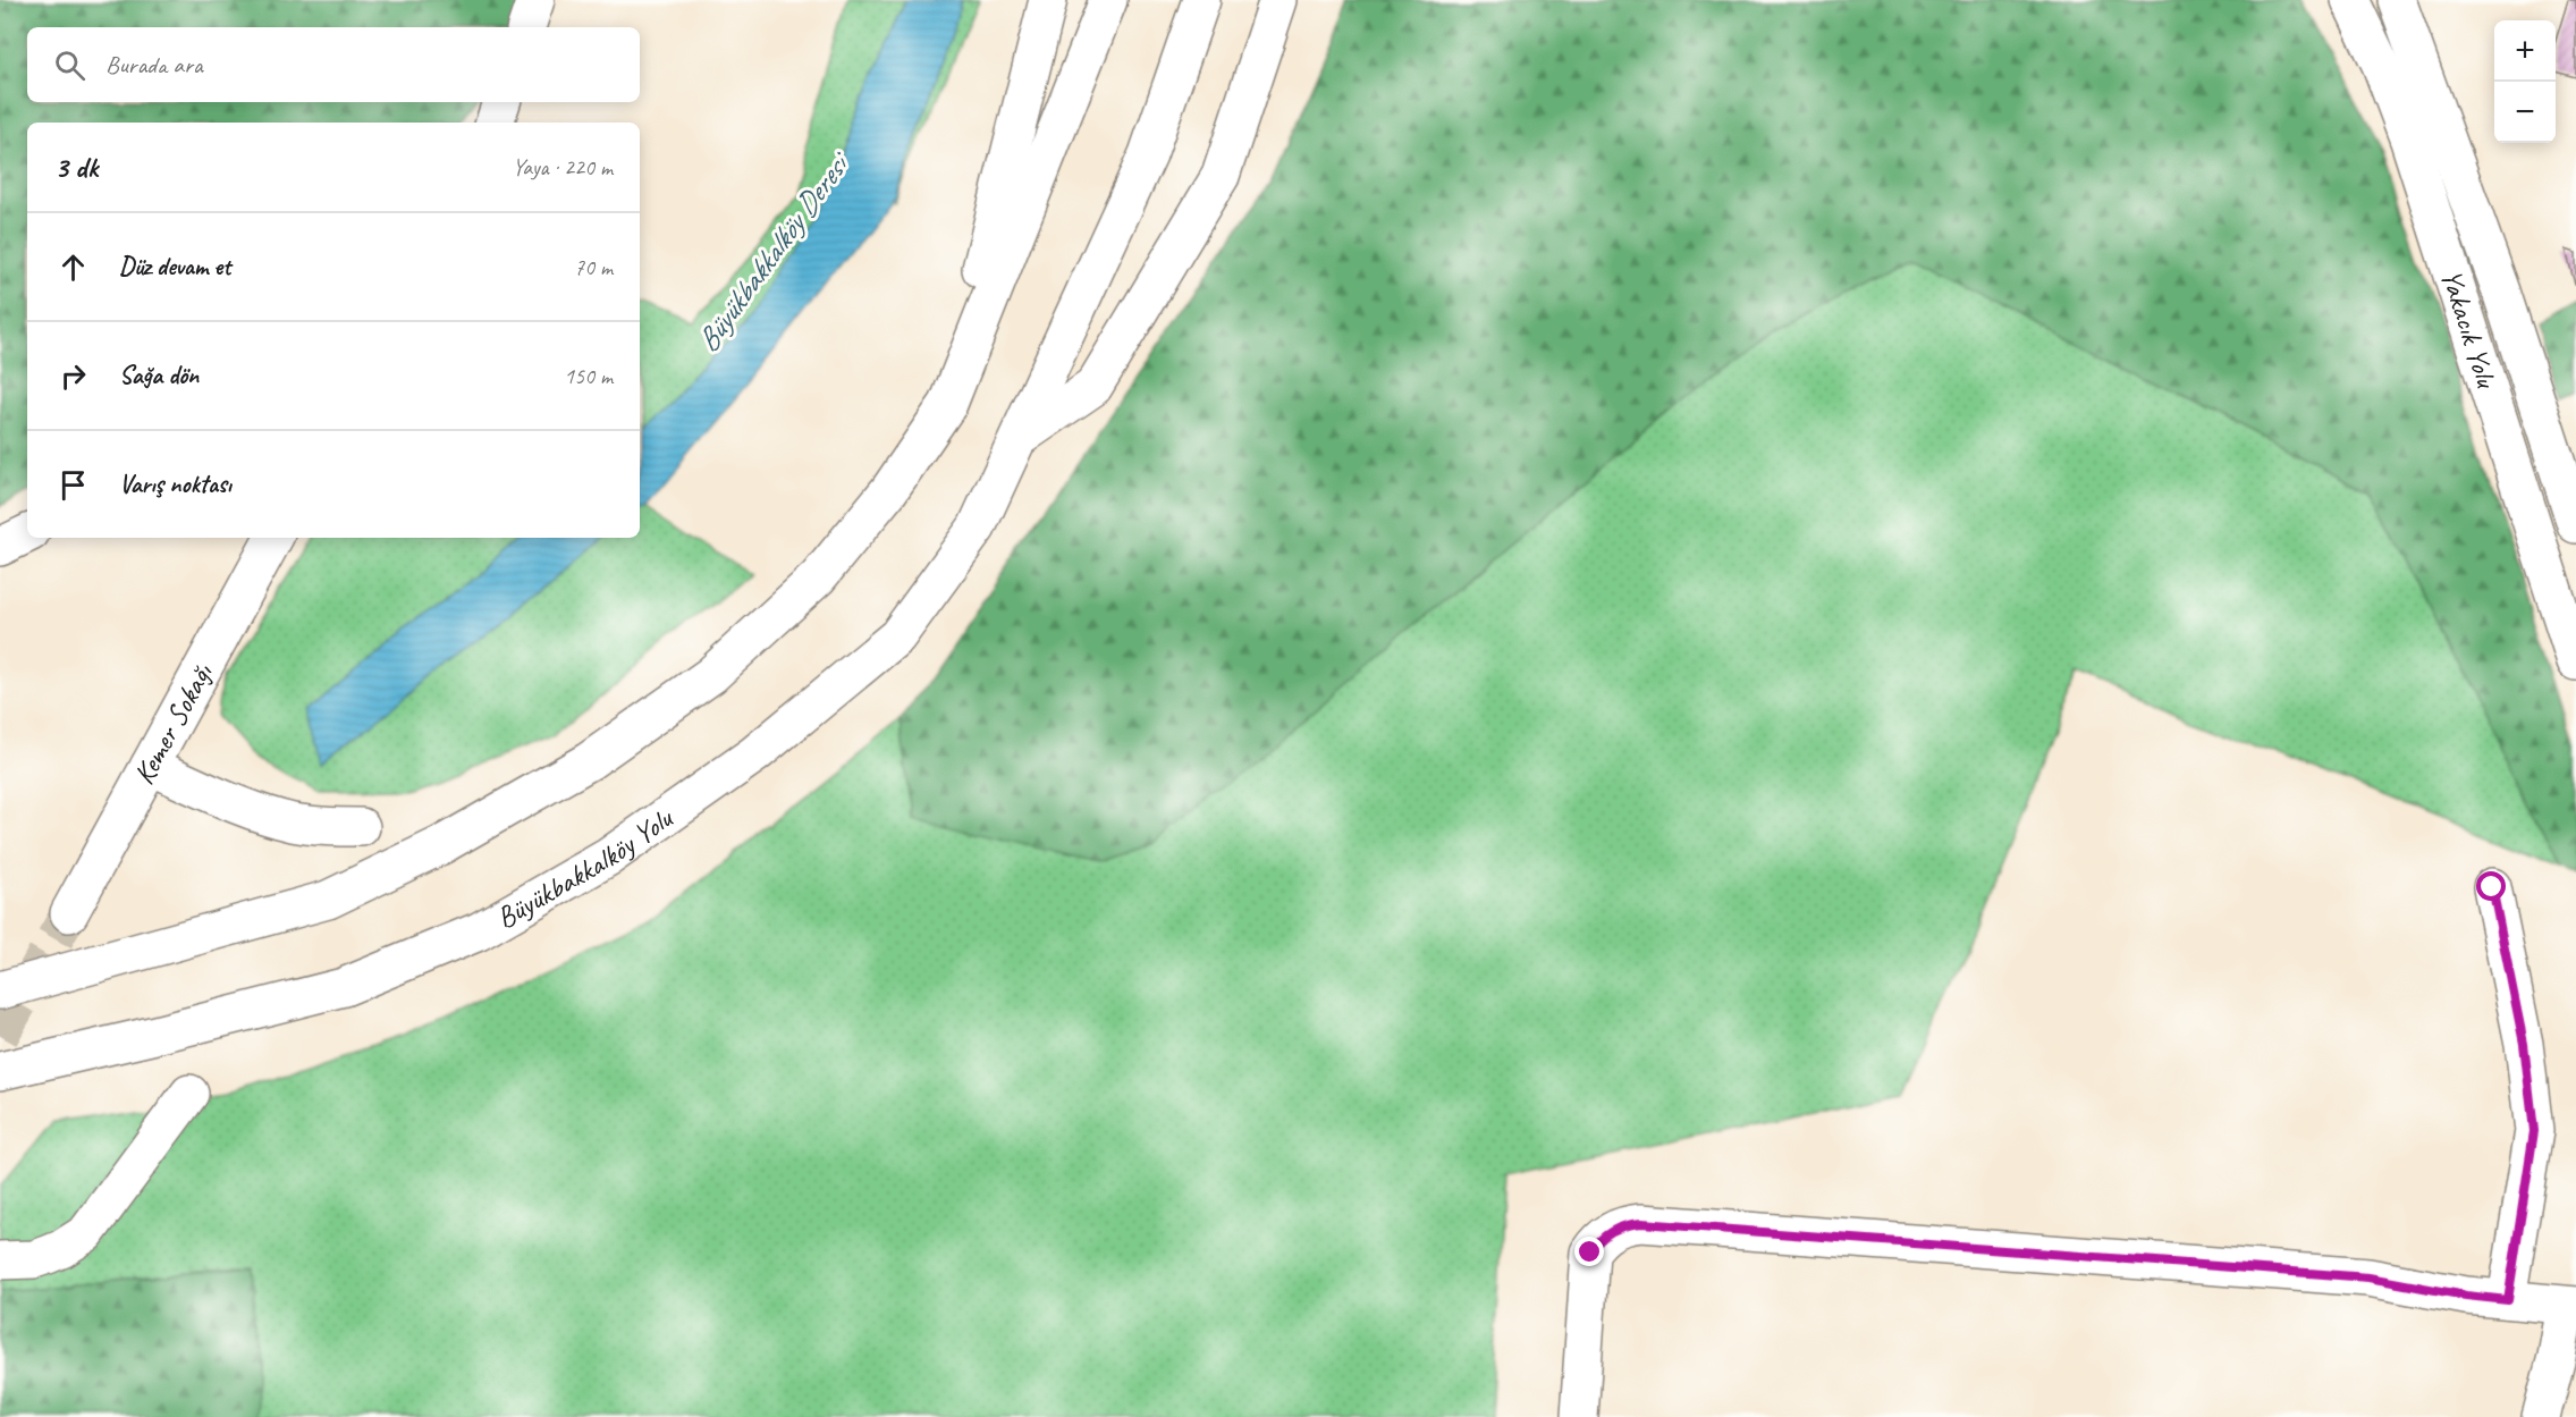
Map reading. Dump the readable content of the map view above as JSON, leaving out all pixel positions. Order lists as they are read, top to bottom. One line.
{"streets":{"main road":["Yakacık Yolu","Kemer Sokağı","Büyükbakkalköy Yolu"]},"water":["Büyükbakkalköy Deresi"],"page":{"map_buttons":["+","−"],"search":"Burada ara","heading":["3 dk","Yaya · 220 m"],"list":[["Düz devam et","70 m"],["Sağa dön","150 m"],"Varış noktası"]}}
